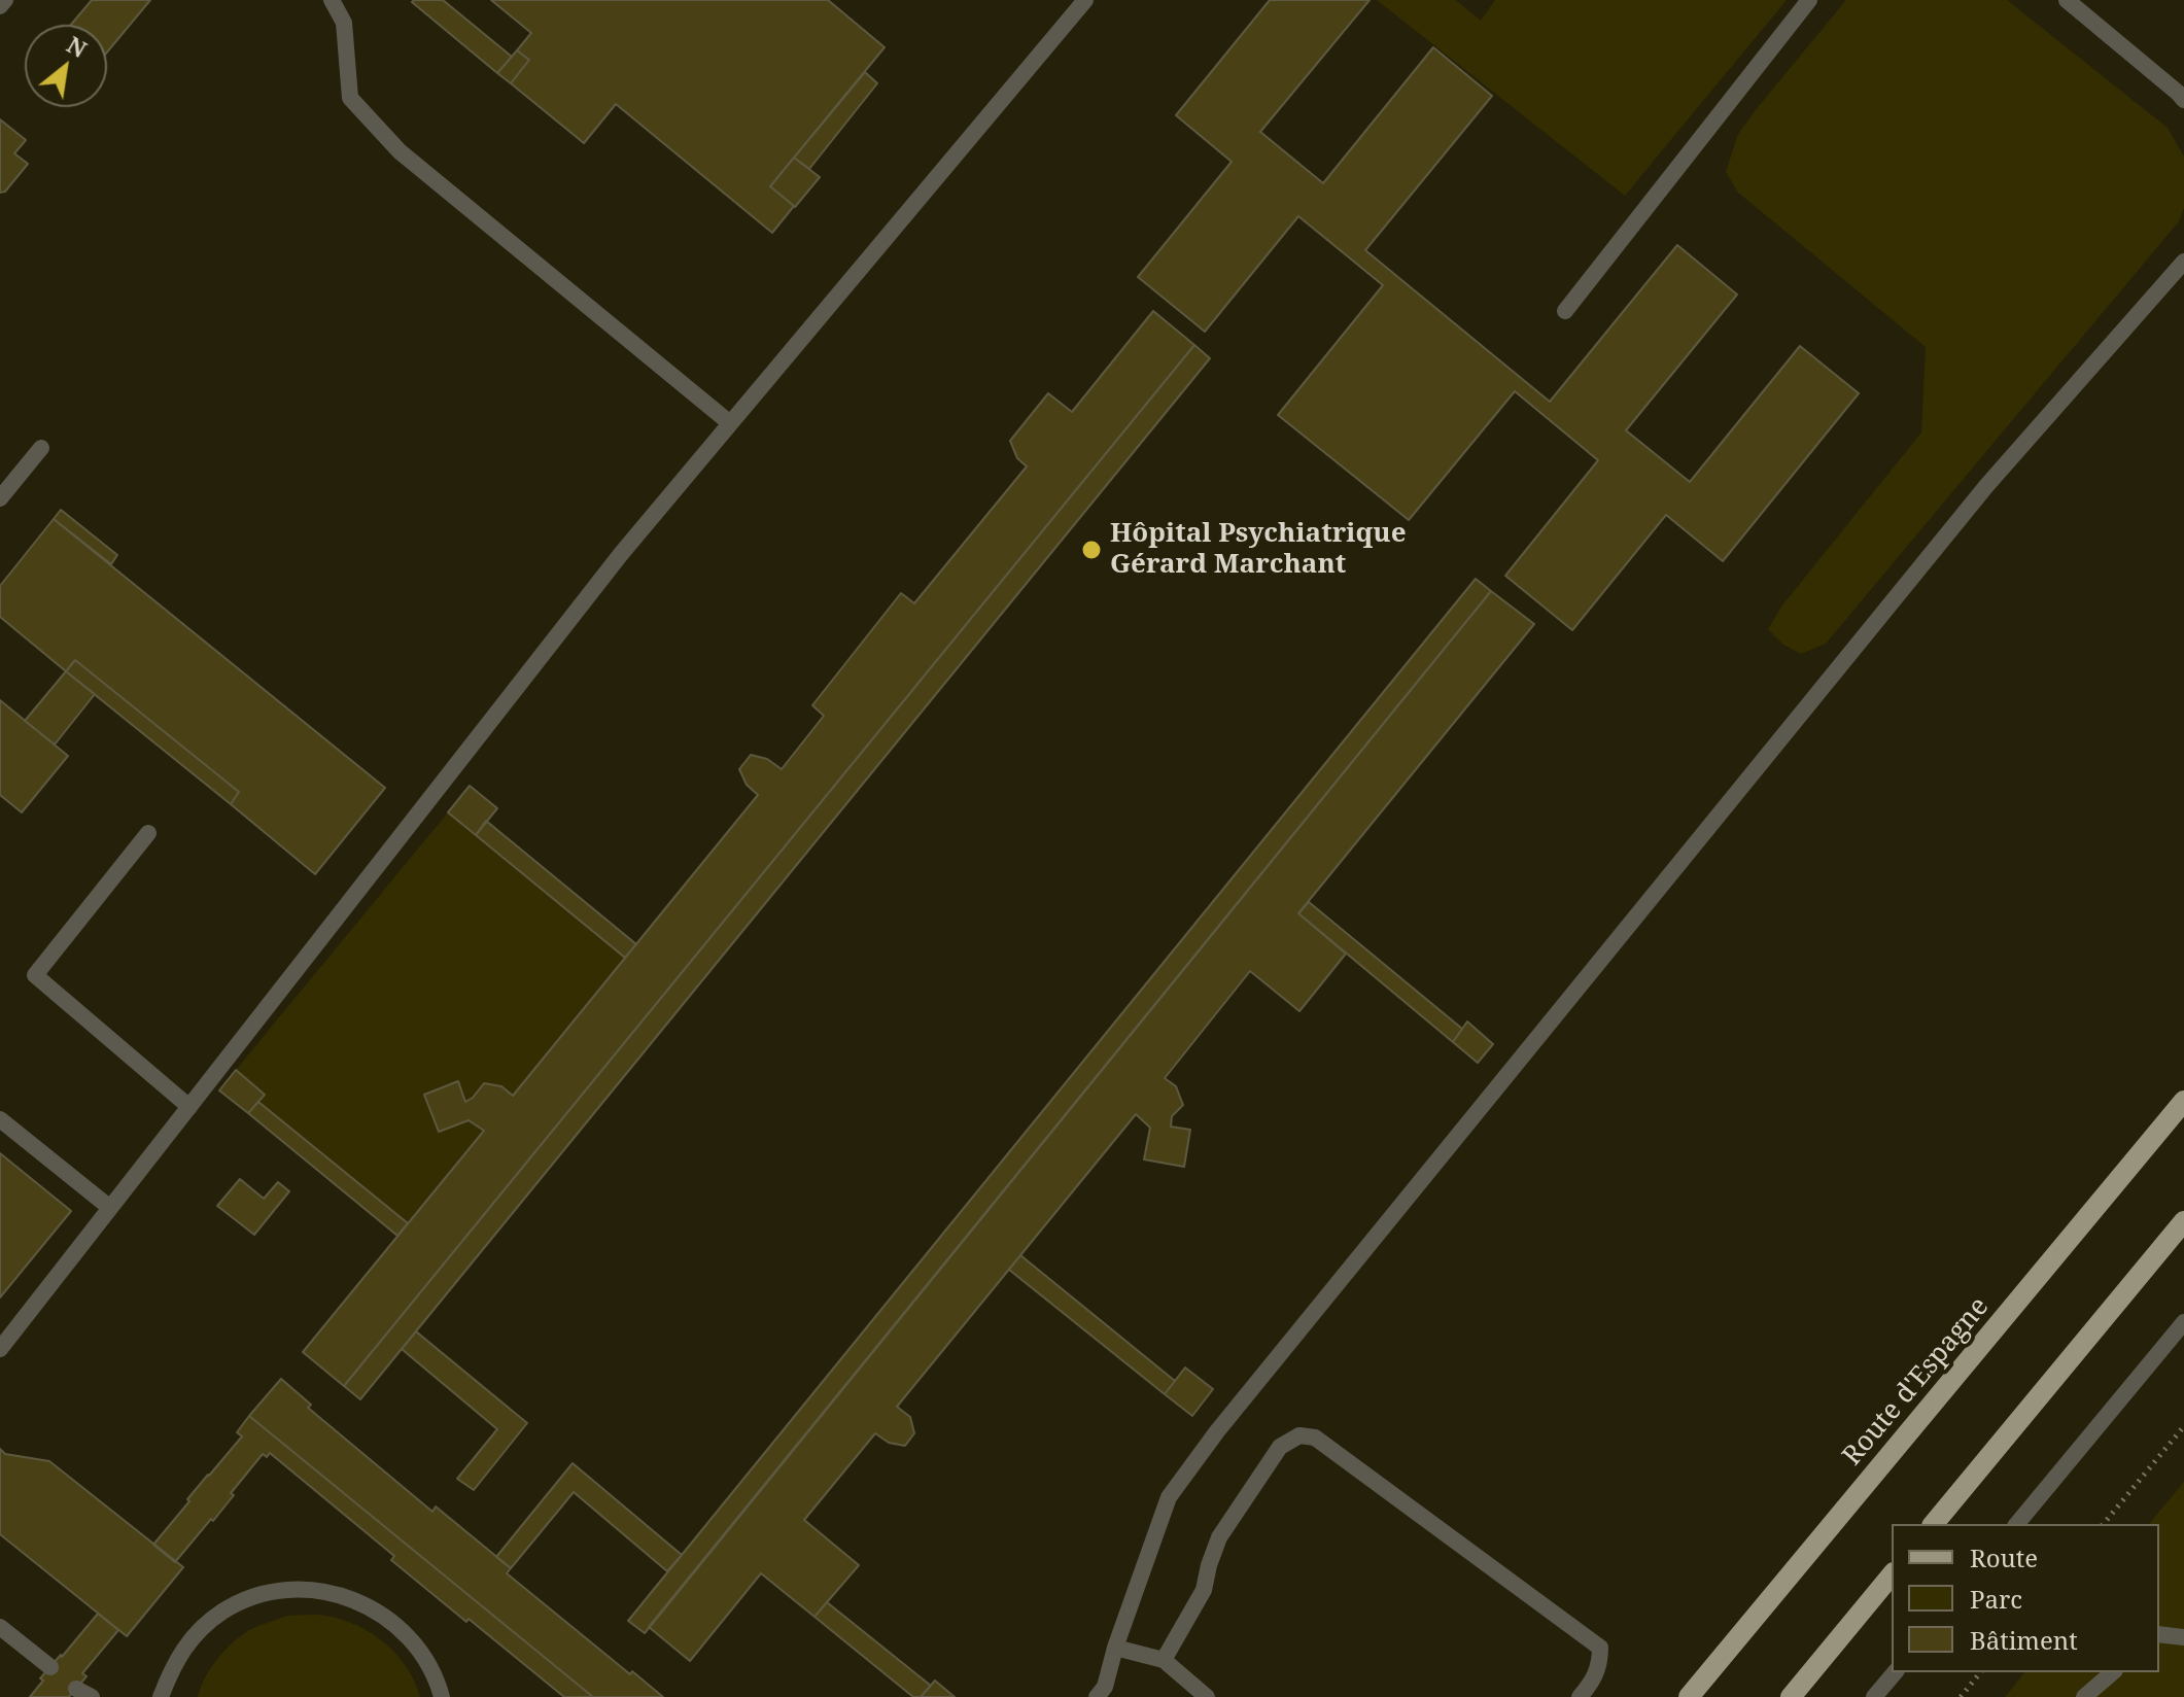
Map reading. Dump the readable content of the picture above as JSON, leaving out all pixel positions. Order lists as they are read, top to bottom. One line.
{"streets":{"main road":["Route d'Espagne"]},"places":["Hôpital Psychiatrique Gérard Marchant"],"legend":["Route","Parc","Bâtiment"],"north":"top right"}
